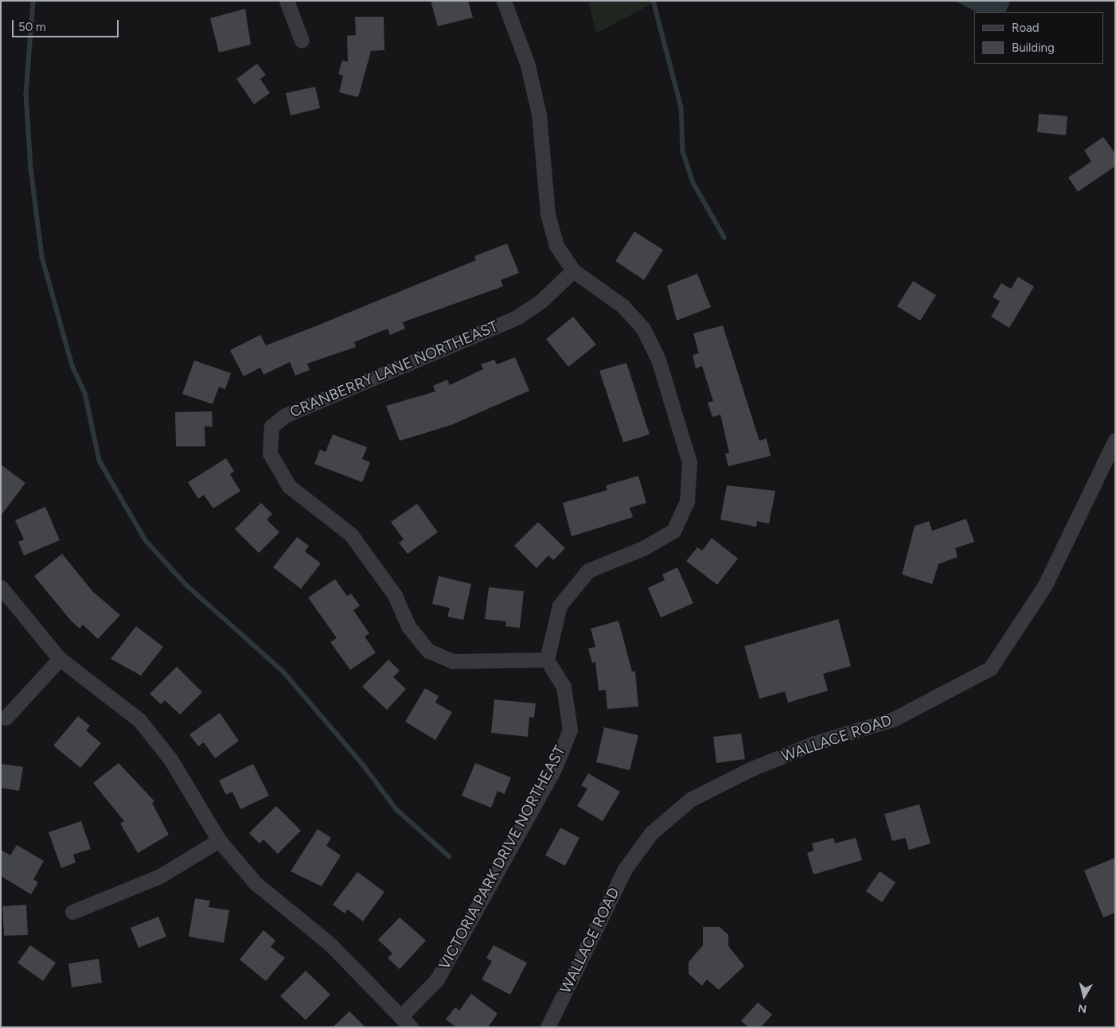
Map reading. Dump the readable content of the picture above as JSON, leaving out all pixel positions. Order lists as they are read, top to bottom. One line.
{"streets":{"street":["CRANBERRY LANE NORTHEAST","WALLACE ROAD","VICTORIA PARK DRIVE NORTHEAST"]},"crossings":[["CRANBERRY LANE NORTHEAST","VICTORIA PARK DRIVE NORTHEAST"]],"legend":["Road","Building"],"scale_bar":"50 m","north":"bottom"}
